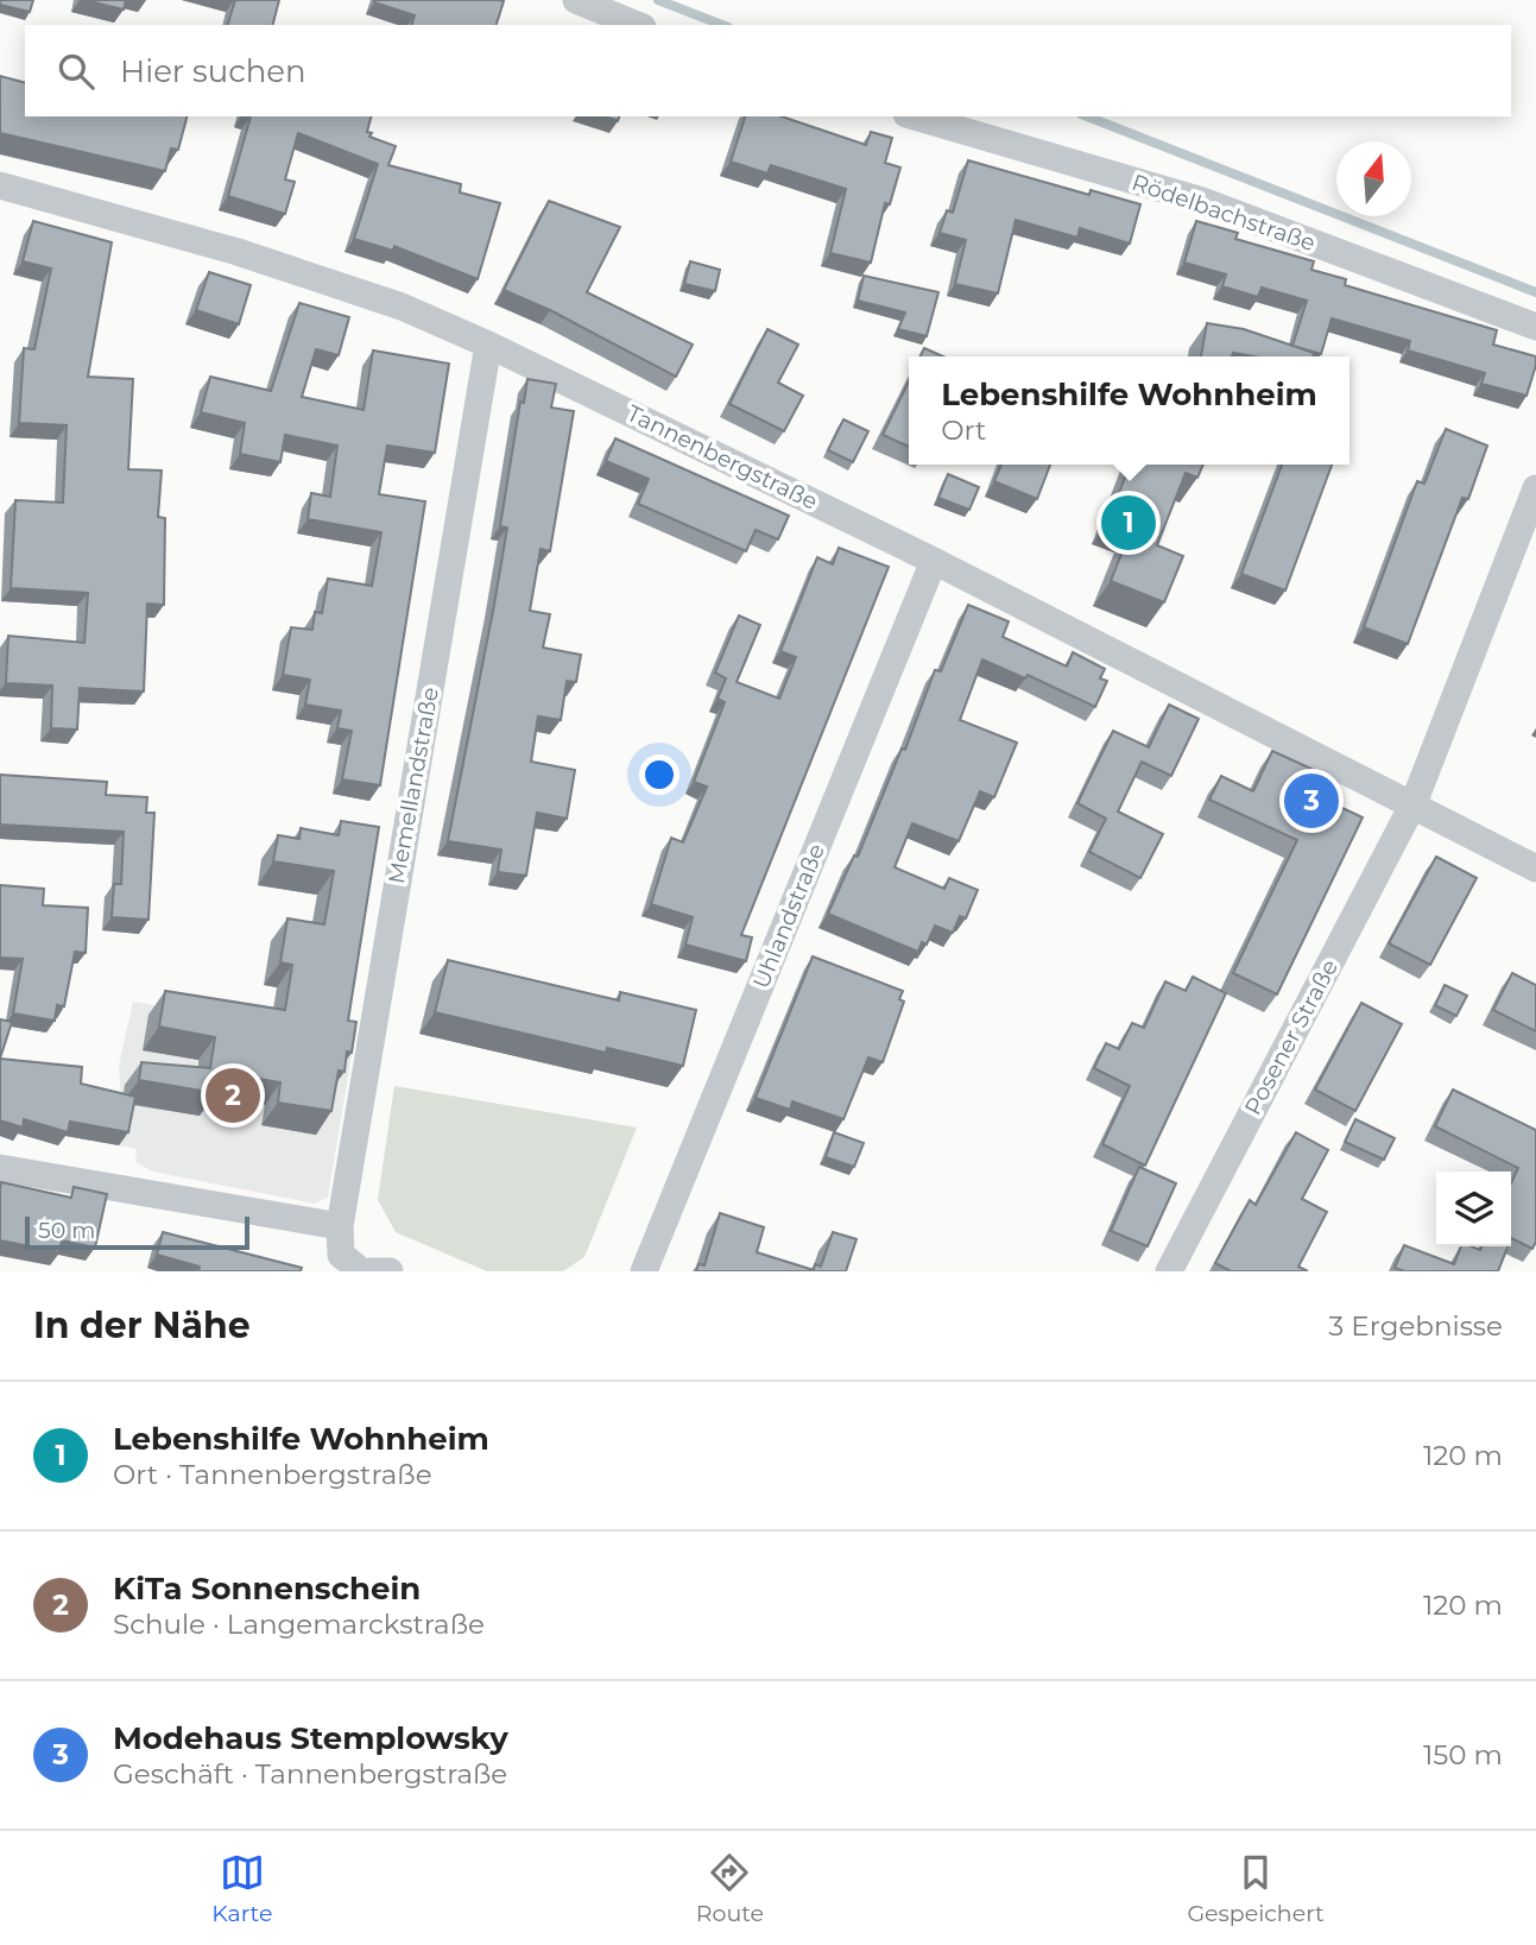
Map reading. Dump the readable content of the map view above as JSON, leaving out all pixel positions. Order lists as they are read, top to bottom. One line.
{"streets":{"street":["Rödelbachstraße","Tannenbergstraße","Memellandstraße","Uhlandstraße","Posener Straße"]},"crossings":[["Tannenbergstraße","Memellandstraße"],["Tannenbergstraße","Uhlandstraße"],["Tannenbergstraße","Posener Straße"]],"scale_bar":"50 m","north":"top","page":{"search":"Hier suchen","popup":["Lebenshilfe Wohnheim","Ort"],"pins":["1","3","2"],"scale":"50 m","heading":["In der Nähe","3 Ergebnisse"],"list":[{"mark":"1","name":"Lebenshilfe Wohnheim","note":"Ort · Tannenbergstraße","value":"120 m"},{"mark":"2","name":"KiTa Sonnenschein","note":"Schule · Langemarckstraße","value":"120 m"},{"mark":"3","name":"Modehaus Stemplowsky","note":"Geschäft · Tannenbergstraße","value":"150 m"}],"nav":["Karte","Route","Gespeichert"]}}
